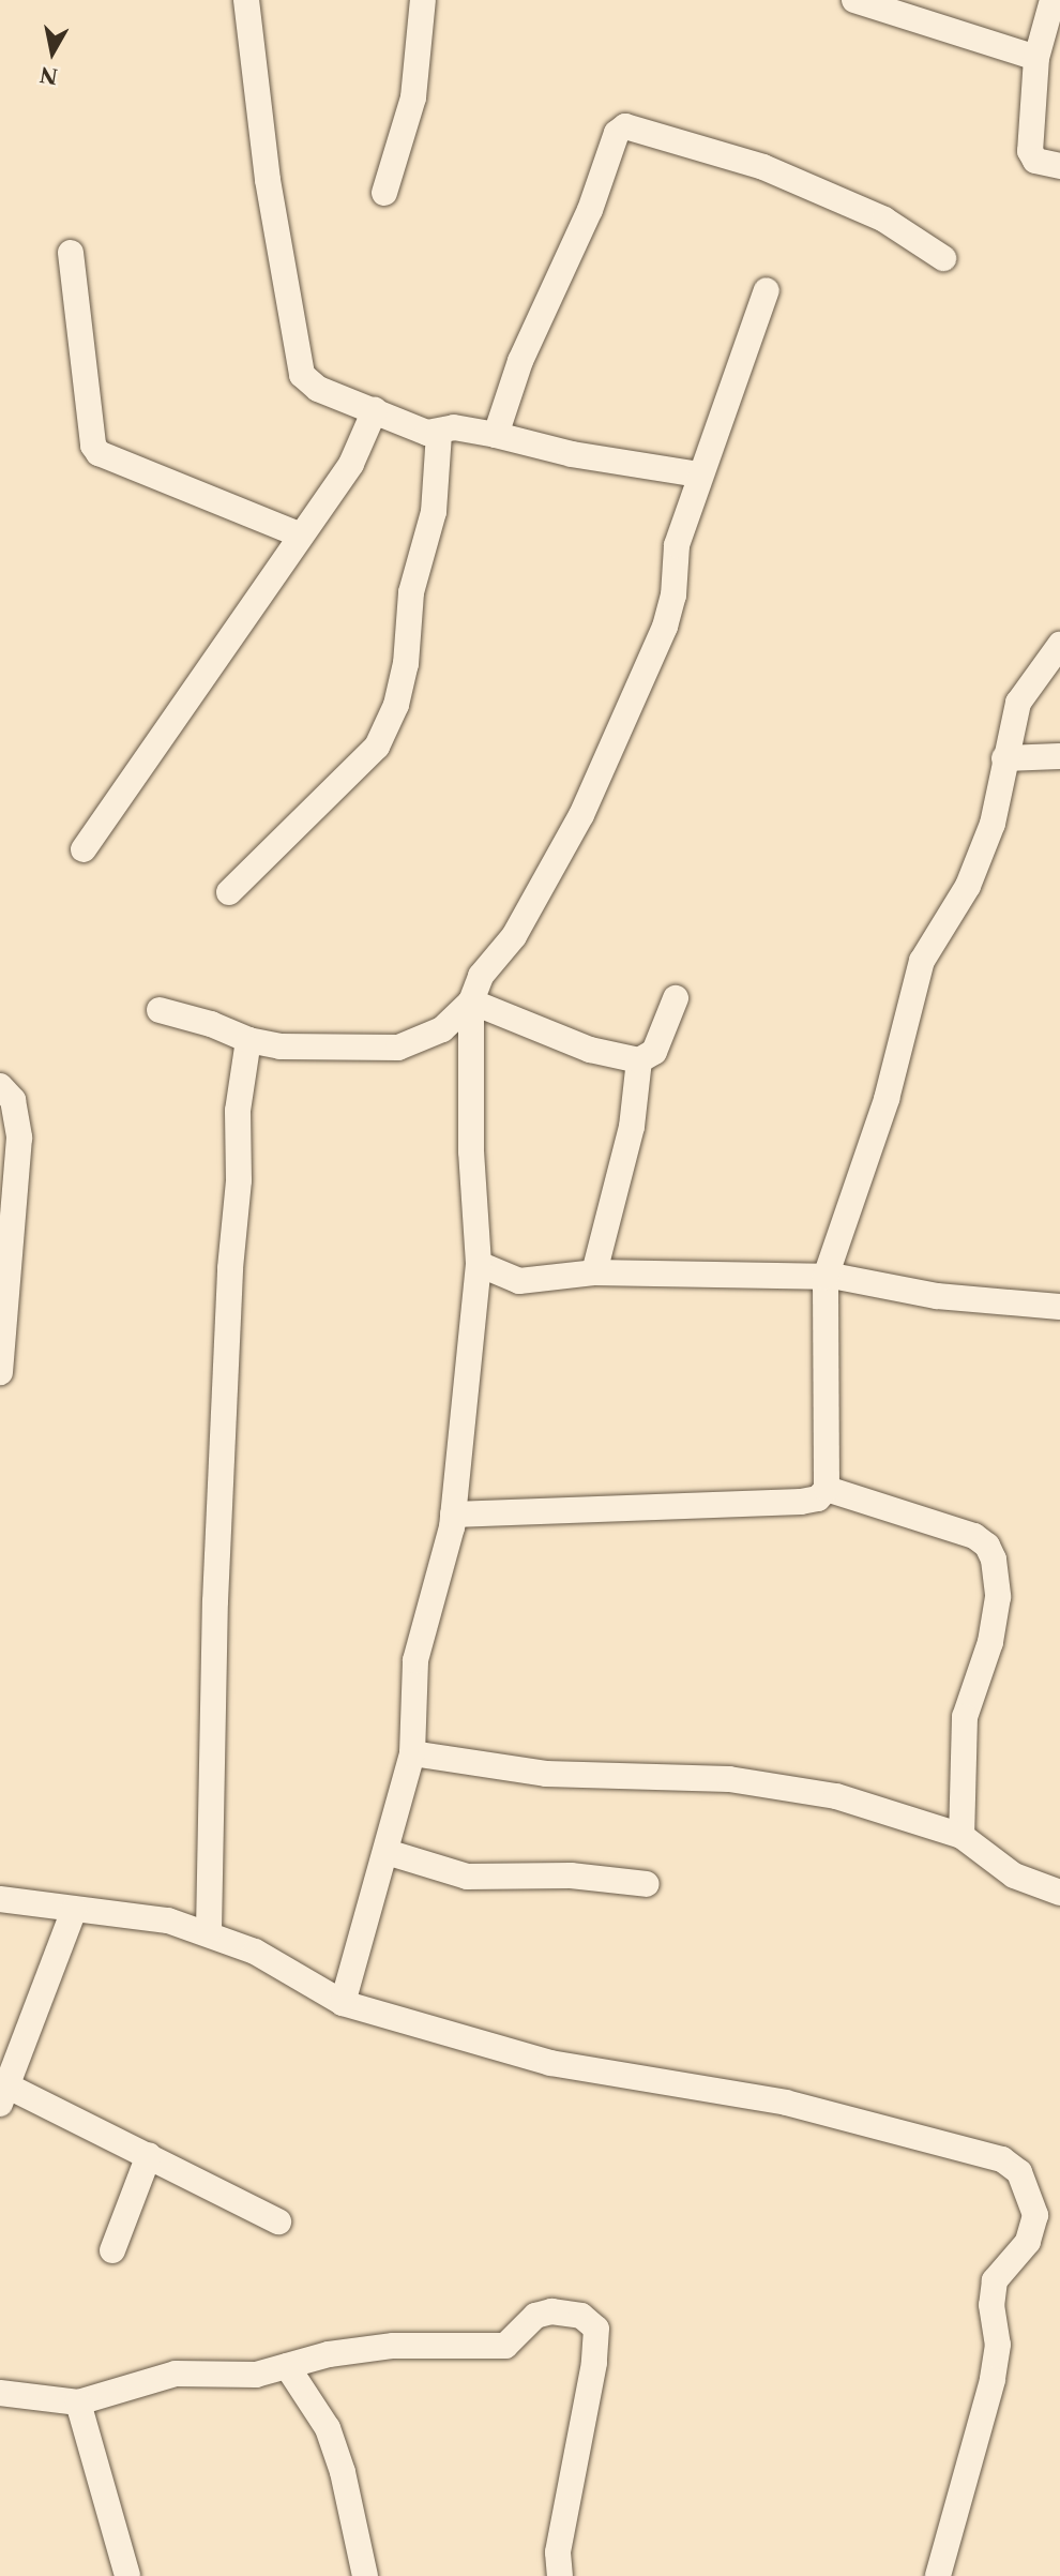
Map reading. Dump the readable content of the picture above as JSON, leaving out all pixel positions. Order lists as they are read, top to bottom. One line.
{"north":"bottom"}
